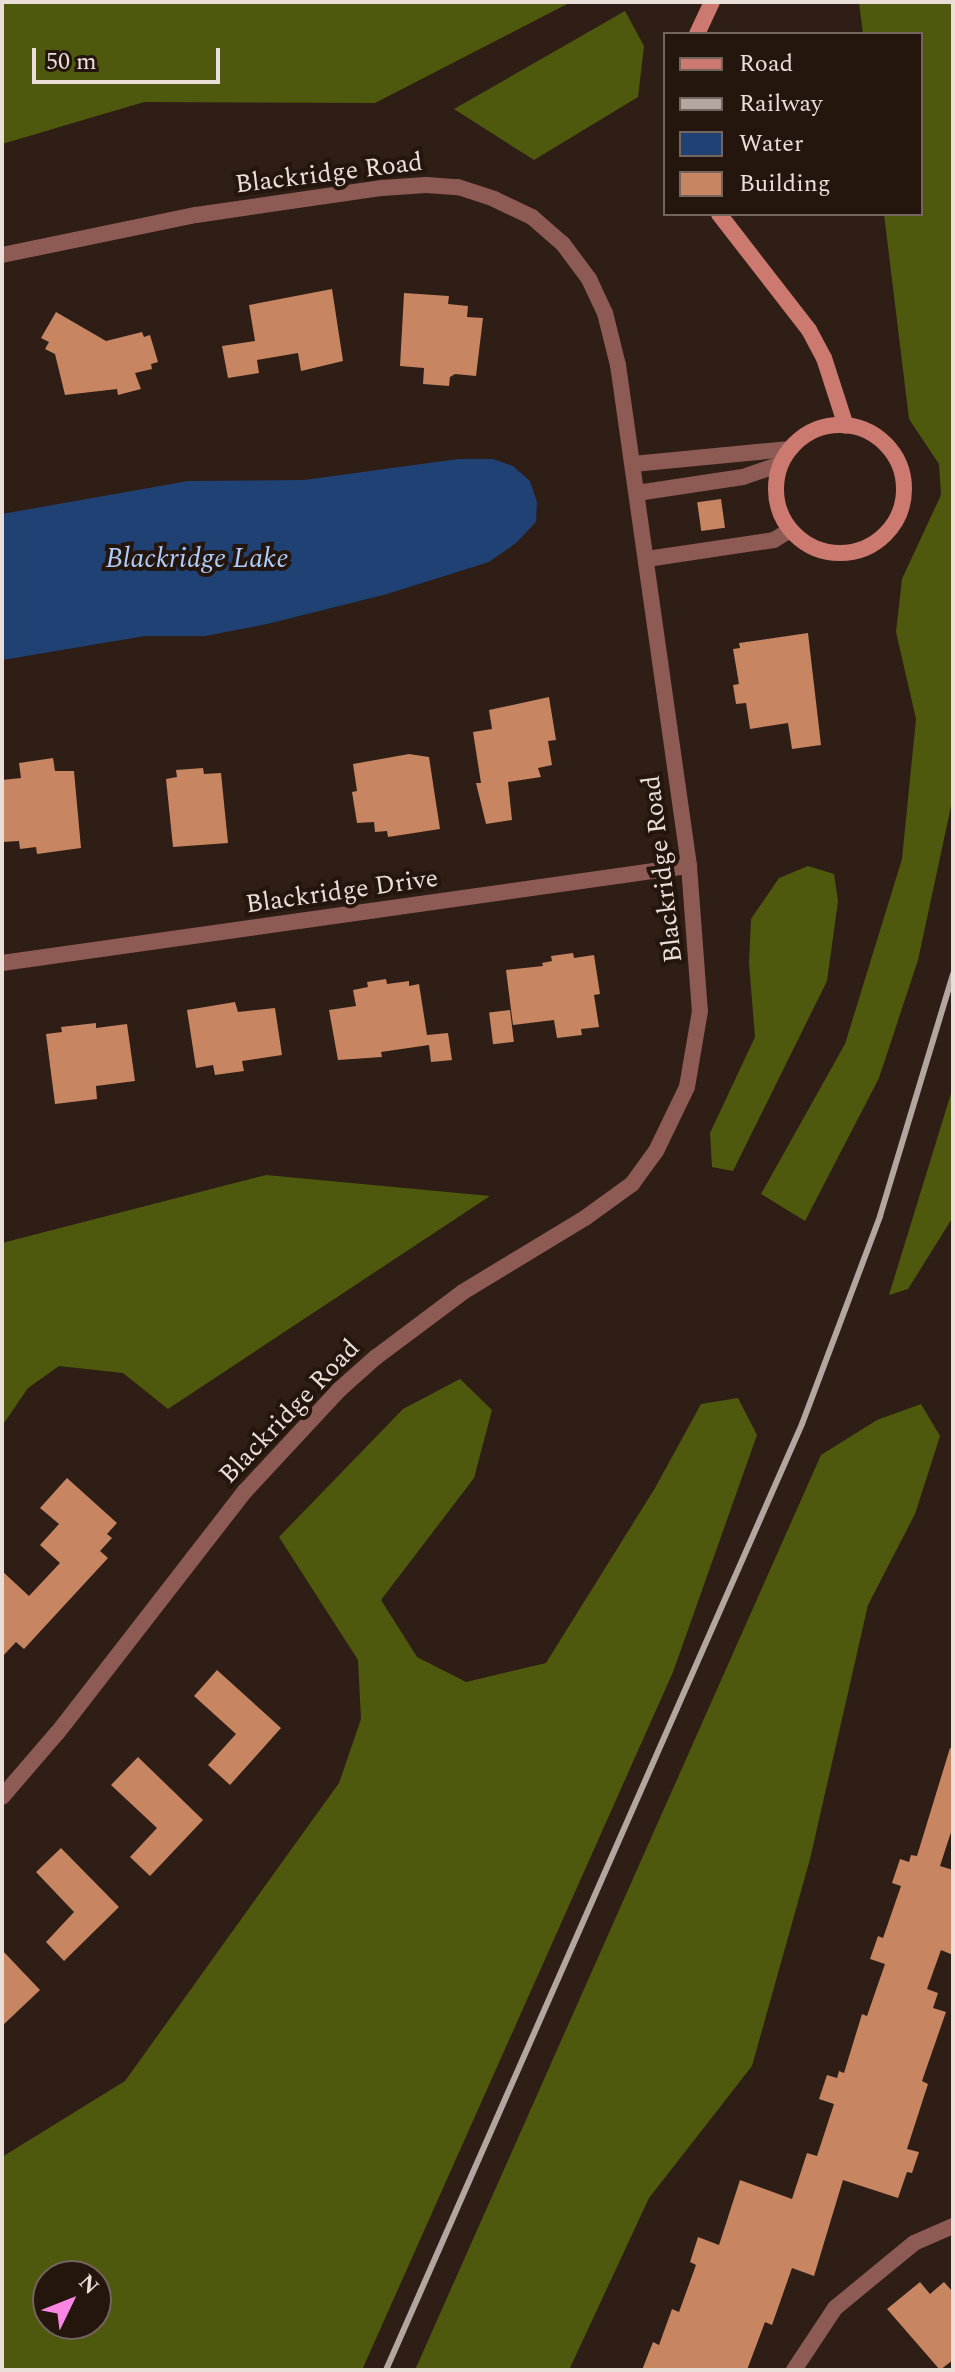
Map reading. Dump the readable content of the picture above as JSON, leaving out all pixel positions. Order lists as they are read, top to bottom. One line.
{"streets":{"street":["Blackridge Road","Blackridge Drive"]},"crossings":[["Blackridge Road","Blackridge Drive"]],"water":["Blackridge Lake"],"legend":["Road","Railway","Water","Building"],"scale_bar":"50 m","north":"top right"}
